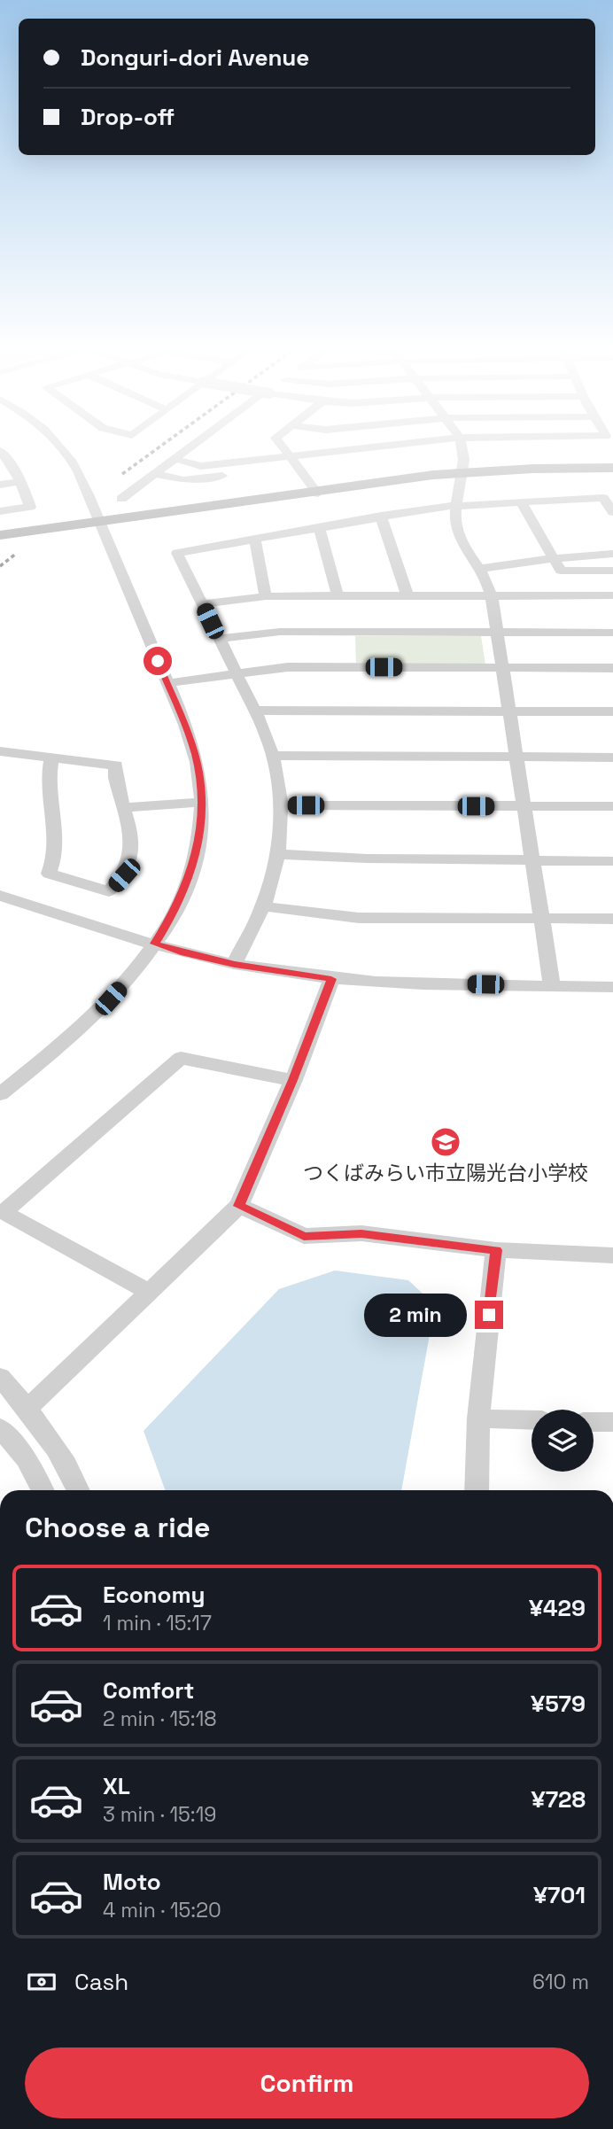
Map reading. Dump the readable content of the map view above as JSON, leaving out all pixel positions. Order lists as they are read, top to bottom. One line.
{"places":{"school or university":["つくばみらい市立陽光台小学校"]},"page":{"banner":["Donguri-dori Avenue","Drop-off"],"bubble":"2 min","heading":"Choose a ride","list":[{"name":"Economy","note":"1 min · 15:17","value":"¥429"},{"name":"Comfort","note":"2 min · 15:18","value":"¥579"},{"name":"XL","note":"3 min · 15:19","value":"¥728"},{"name":"Moto","note":"4 min · 15:20","value":"¥701"}],"pay":["Cash","610 m"],"buttons":"Confirm"}}
